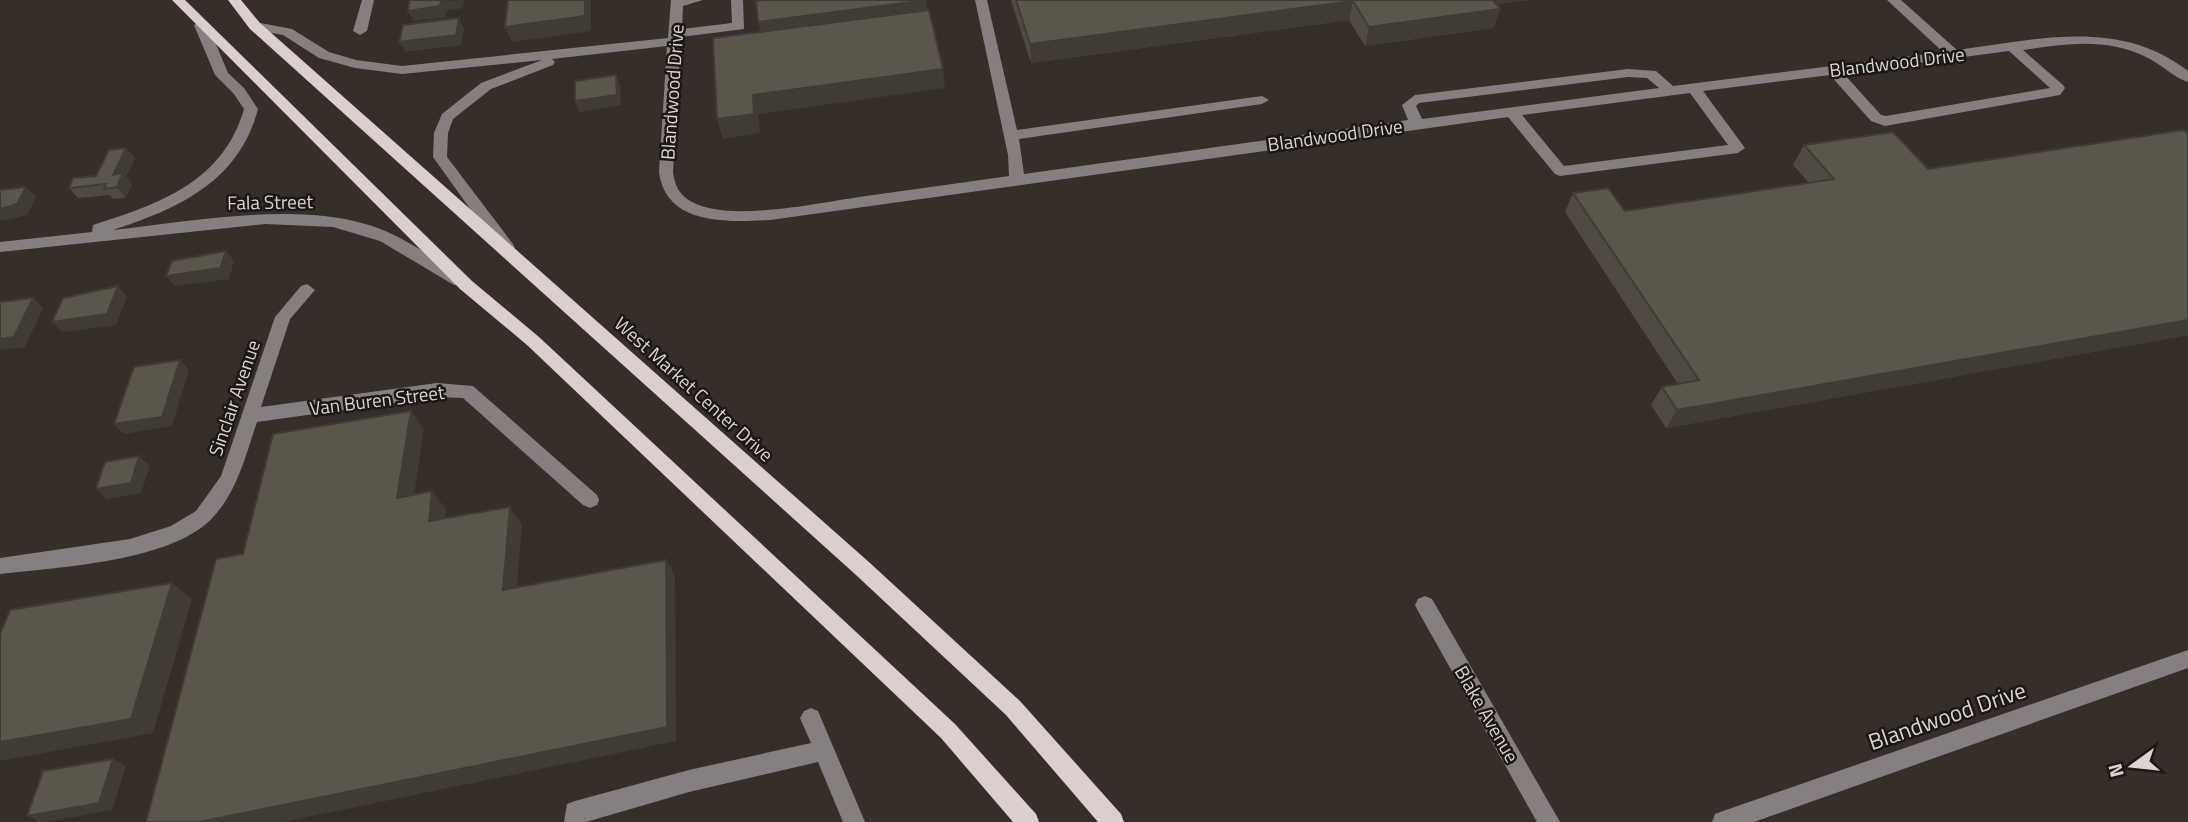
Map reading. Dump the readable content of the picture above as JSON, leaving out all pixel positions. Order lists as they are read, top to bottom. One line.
{"streets":{"main road":["West Market Center Drive"],"street":["Blandwood Drive","Fala Street","Sinclair Avenue","Van Buren Street","Blake Avenue"]},"crossings":[["Sinclair Avenue","Van Buren Street"]],"north":"left"}
